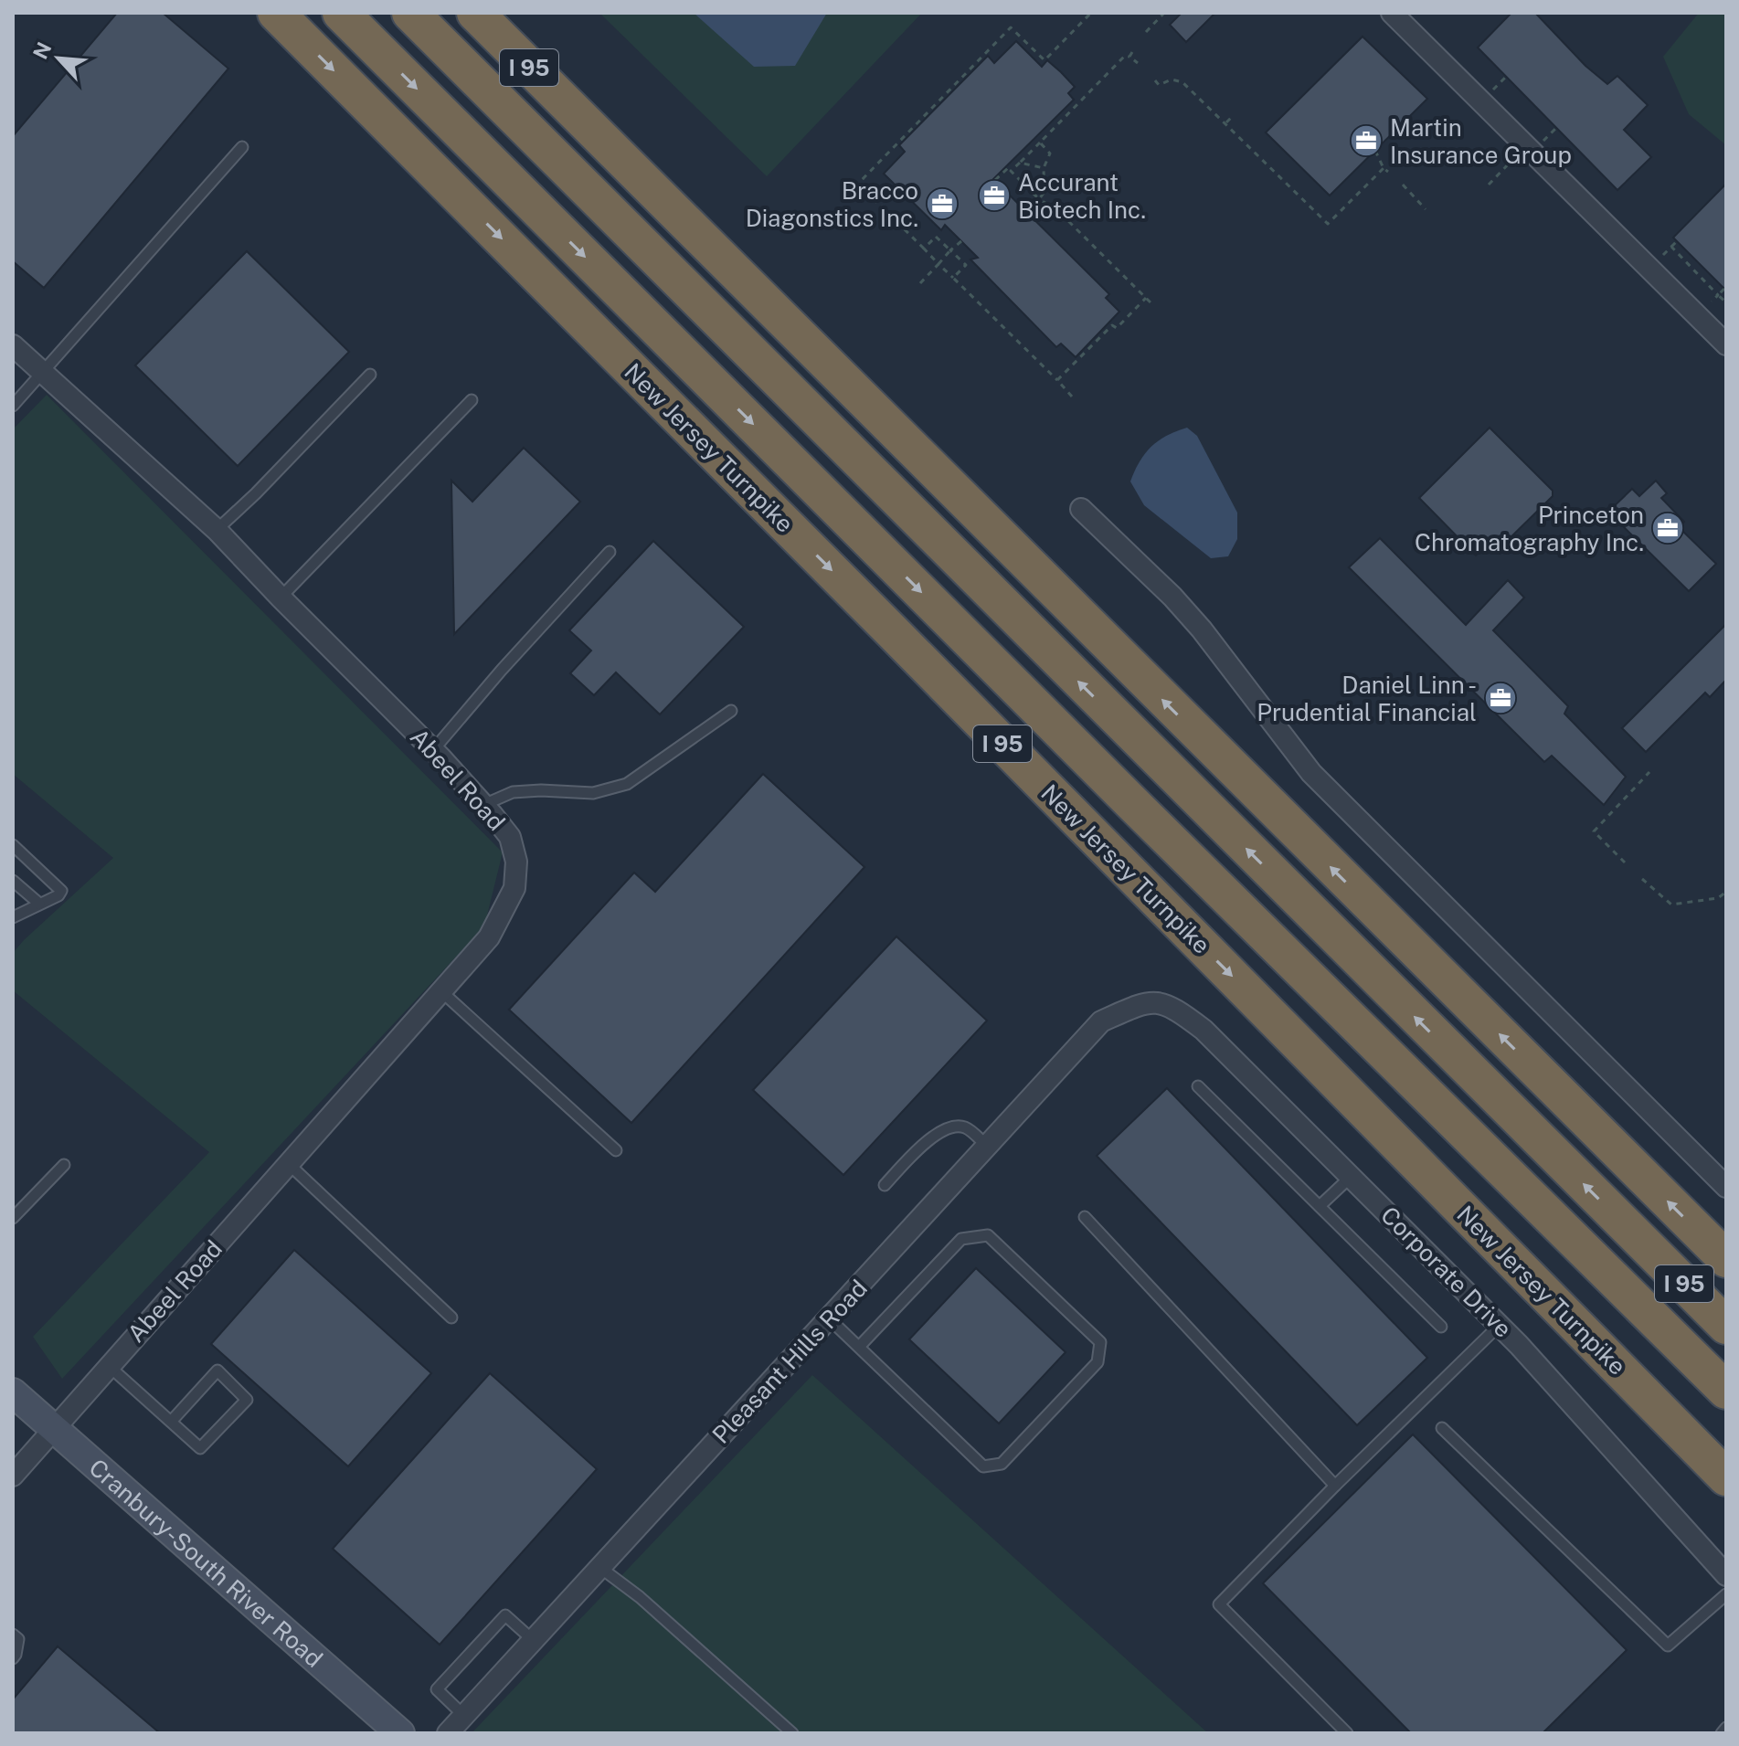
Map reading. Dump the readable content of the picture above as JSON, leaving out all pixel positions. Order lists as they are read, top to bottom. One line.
{"streets":{"highway":["I 95","New Jersey Turnpike"],"main road":["Cranbury-South River Road"],"street":["Abeel Road","Corporate Drive","Pleasant Hills Road"]},"crossings":[["Abeel Road","Cranbury-South River Road"],["Corporate Drive","Pleasant Hills Road"]],"places":{"office":["Martin Insurance Group","Accurant Biotech Inc.","Bracco Diagonstics Inc.","Princeton Chromatography Inc.","Daniel Linn - Prudential Financial"]},"north":"top left"}
